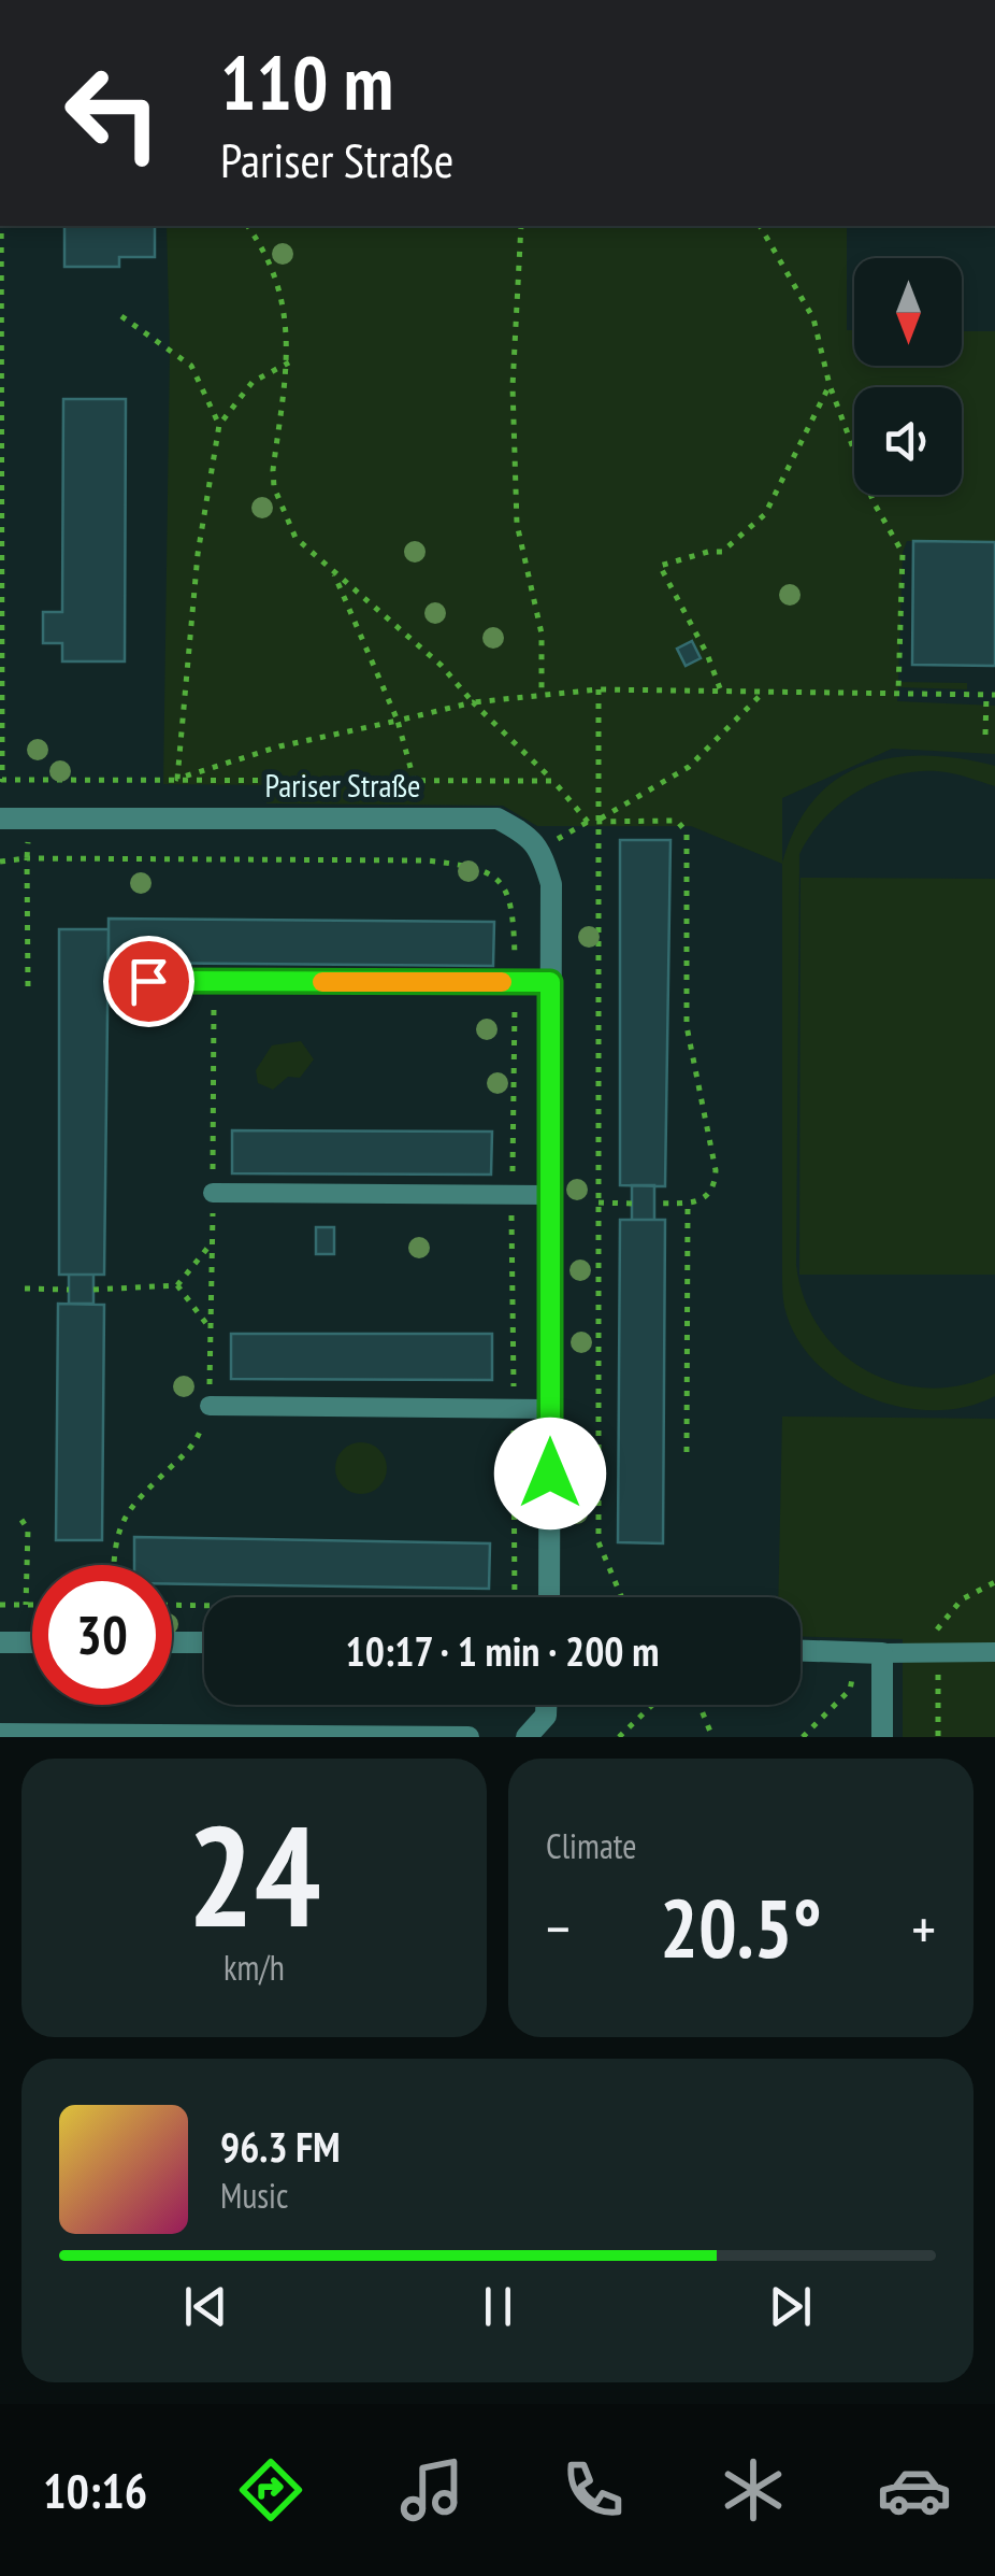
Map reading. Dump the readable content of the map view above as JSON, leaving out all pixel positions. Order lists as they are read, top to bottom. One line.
{"streets":{"street":["Pariser Straße"]},"north":"bottom","page":{"turn":["110 m","Pariser Straße"],"limit":"30","trip":"10:17 · 1 min · 200 m","tile":[["24","km/h"],"Climate"],"heat":["−","20.5°","+"],"song":["96.3 FM","Music"],"tabs":"10:16"}}
